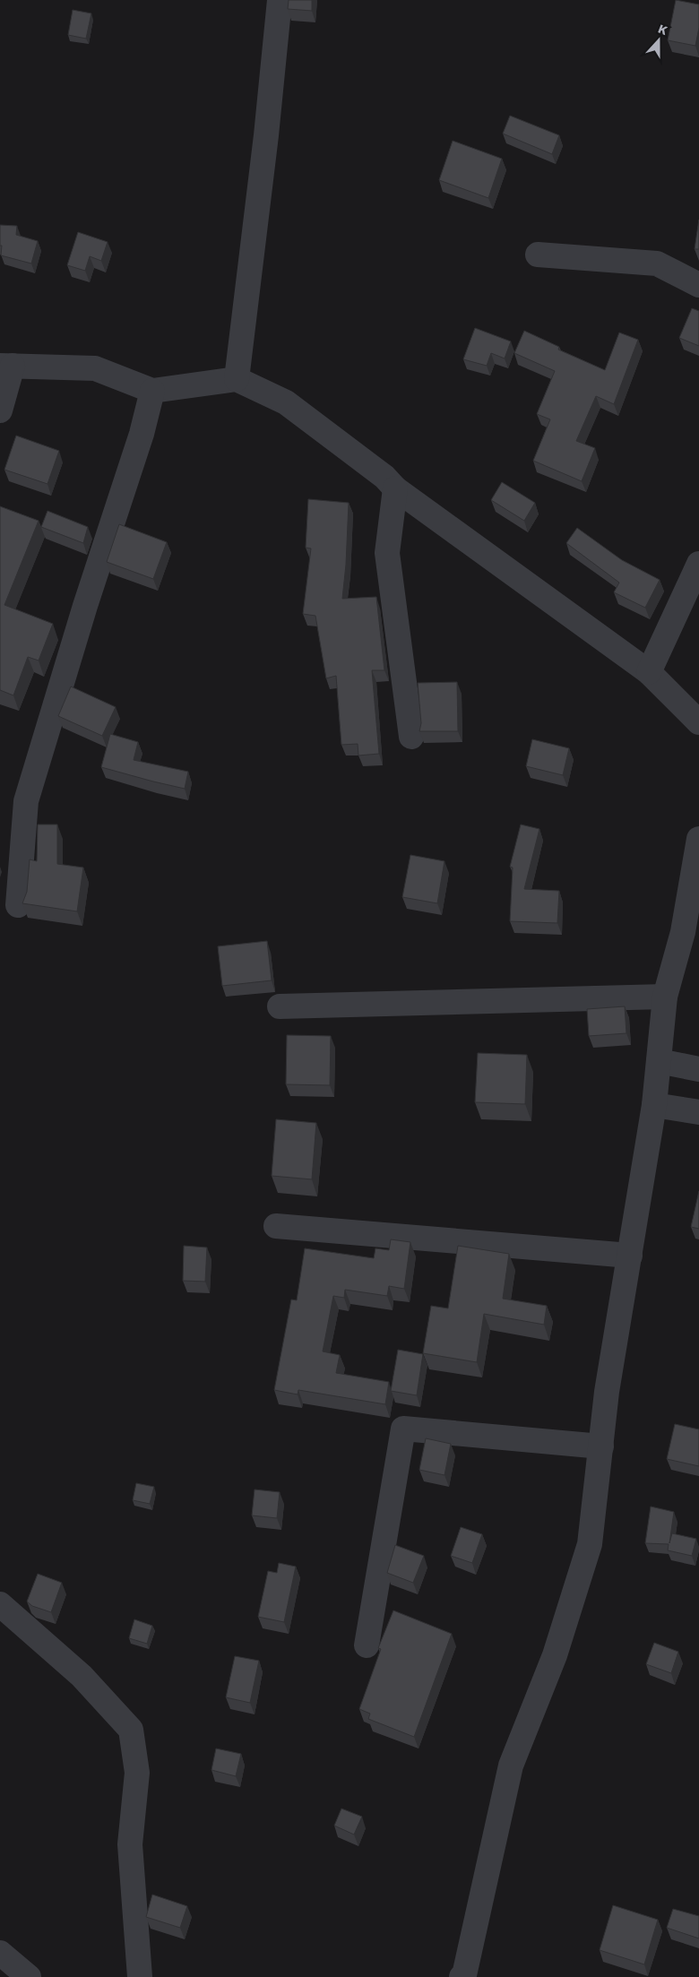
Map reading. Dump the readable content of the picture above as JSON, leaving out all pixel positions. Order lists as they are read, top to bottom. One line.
{"north":"top"}
